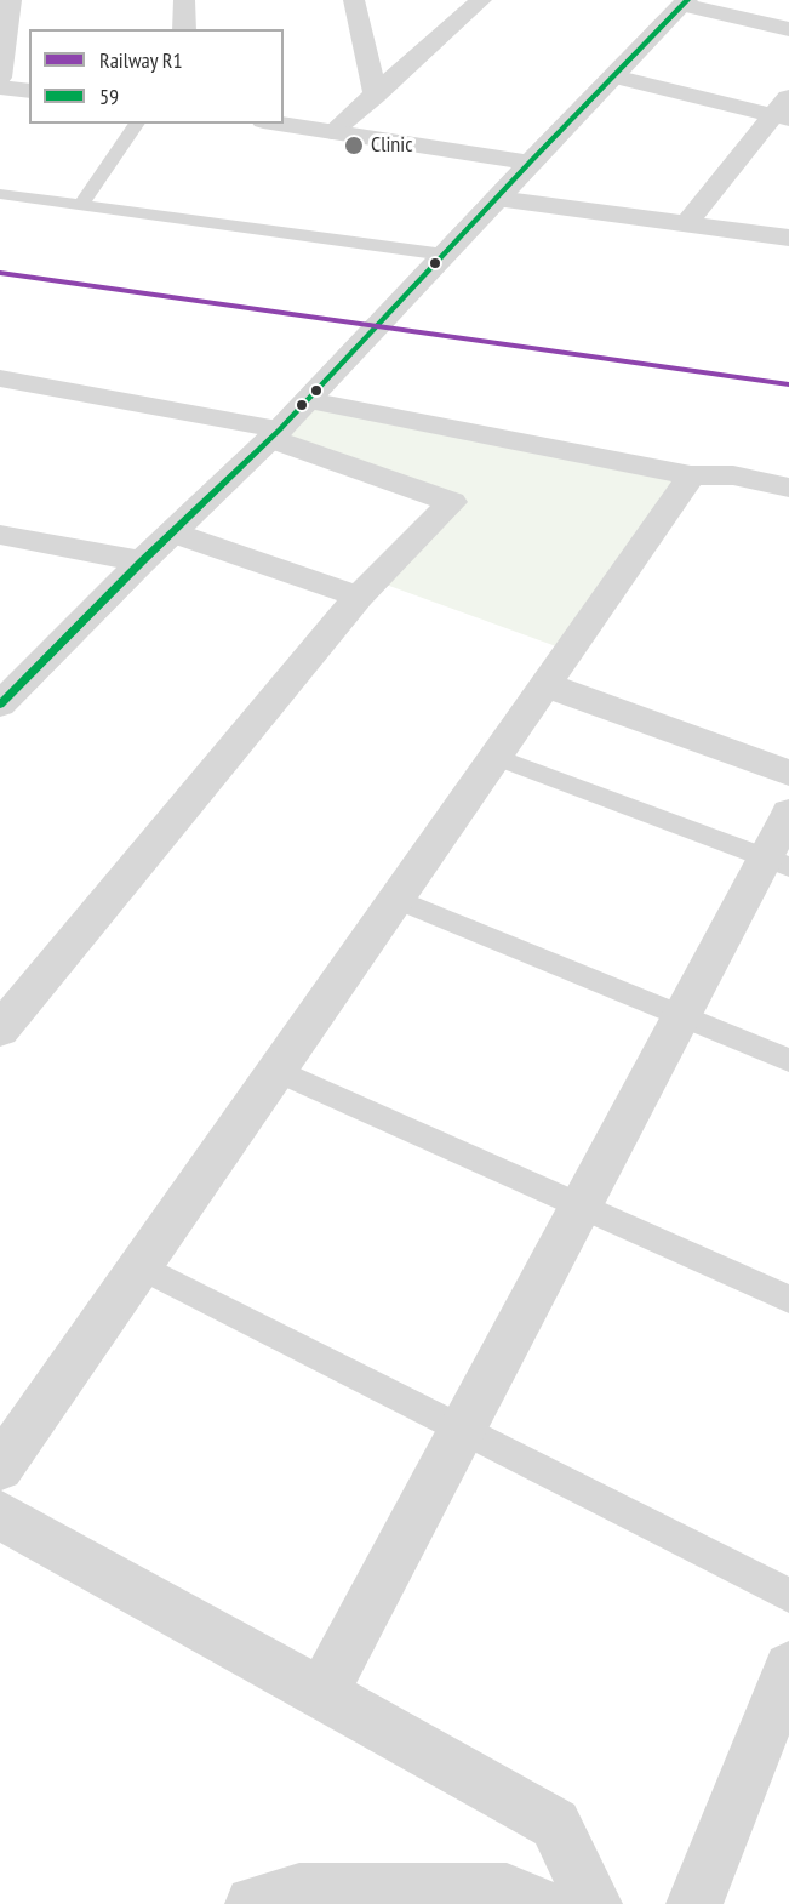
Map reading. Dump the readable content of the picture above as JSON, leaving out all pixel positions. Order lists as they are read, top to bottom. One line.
{"places":["Clinic"],"lines":["transit line 59","rail line R1"],"legend":["Railway R1","59"]}
